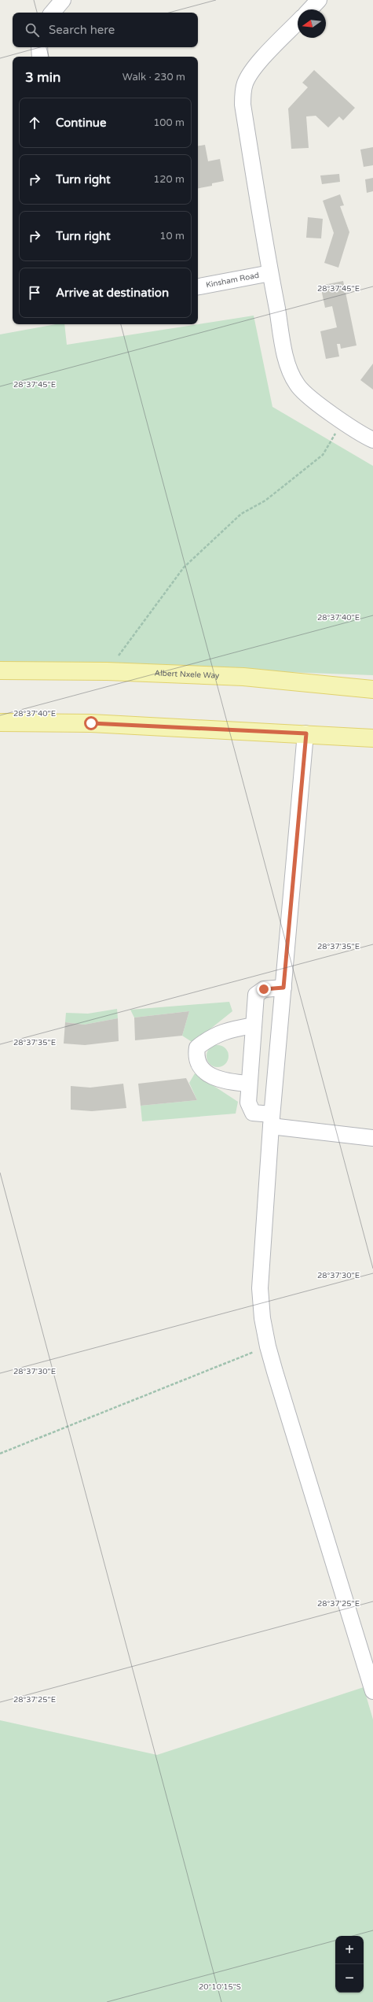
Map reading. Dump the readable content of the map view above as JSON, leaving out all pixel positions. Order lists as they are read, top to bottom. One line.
{"streets":{"main road":["Albert Nxele Way"],"street":["Kinsham Road"]},"north":"left","page":{"search":"Search here","heading":["3 min","Walk · 230 m"],"list":[["Continue","100 m"],["Turn right","120 m"],["Turn right","10 m"],"Arrive at destination"],"map_buttons":["+","−"]},"coordinates":["28°37'45\"E","28°37'40\"E","28°37'35\"E","28°37'30\"E","28°37'25\"E","20°10'15\"S"]}
